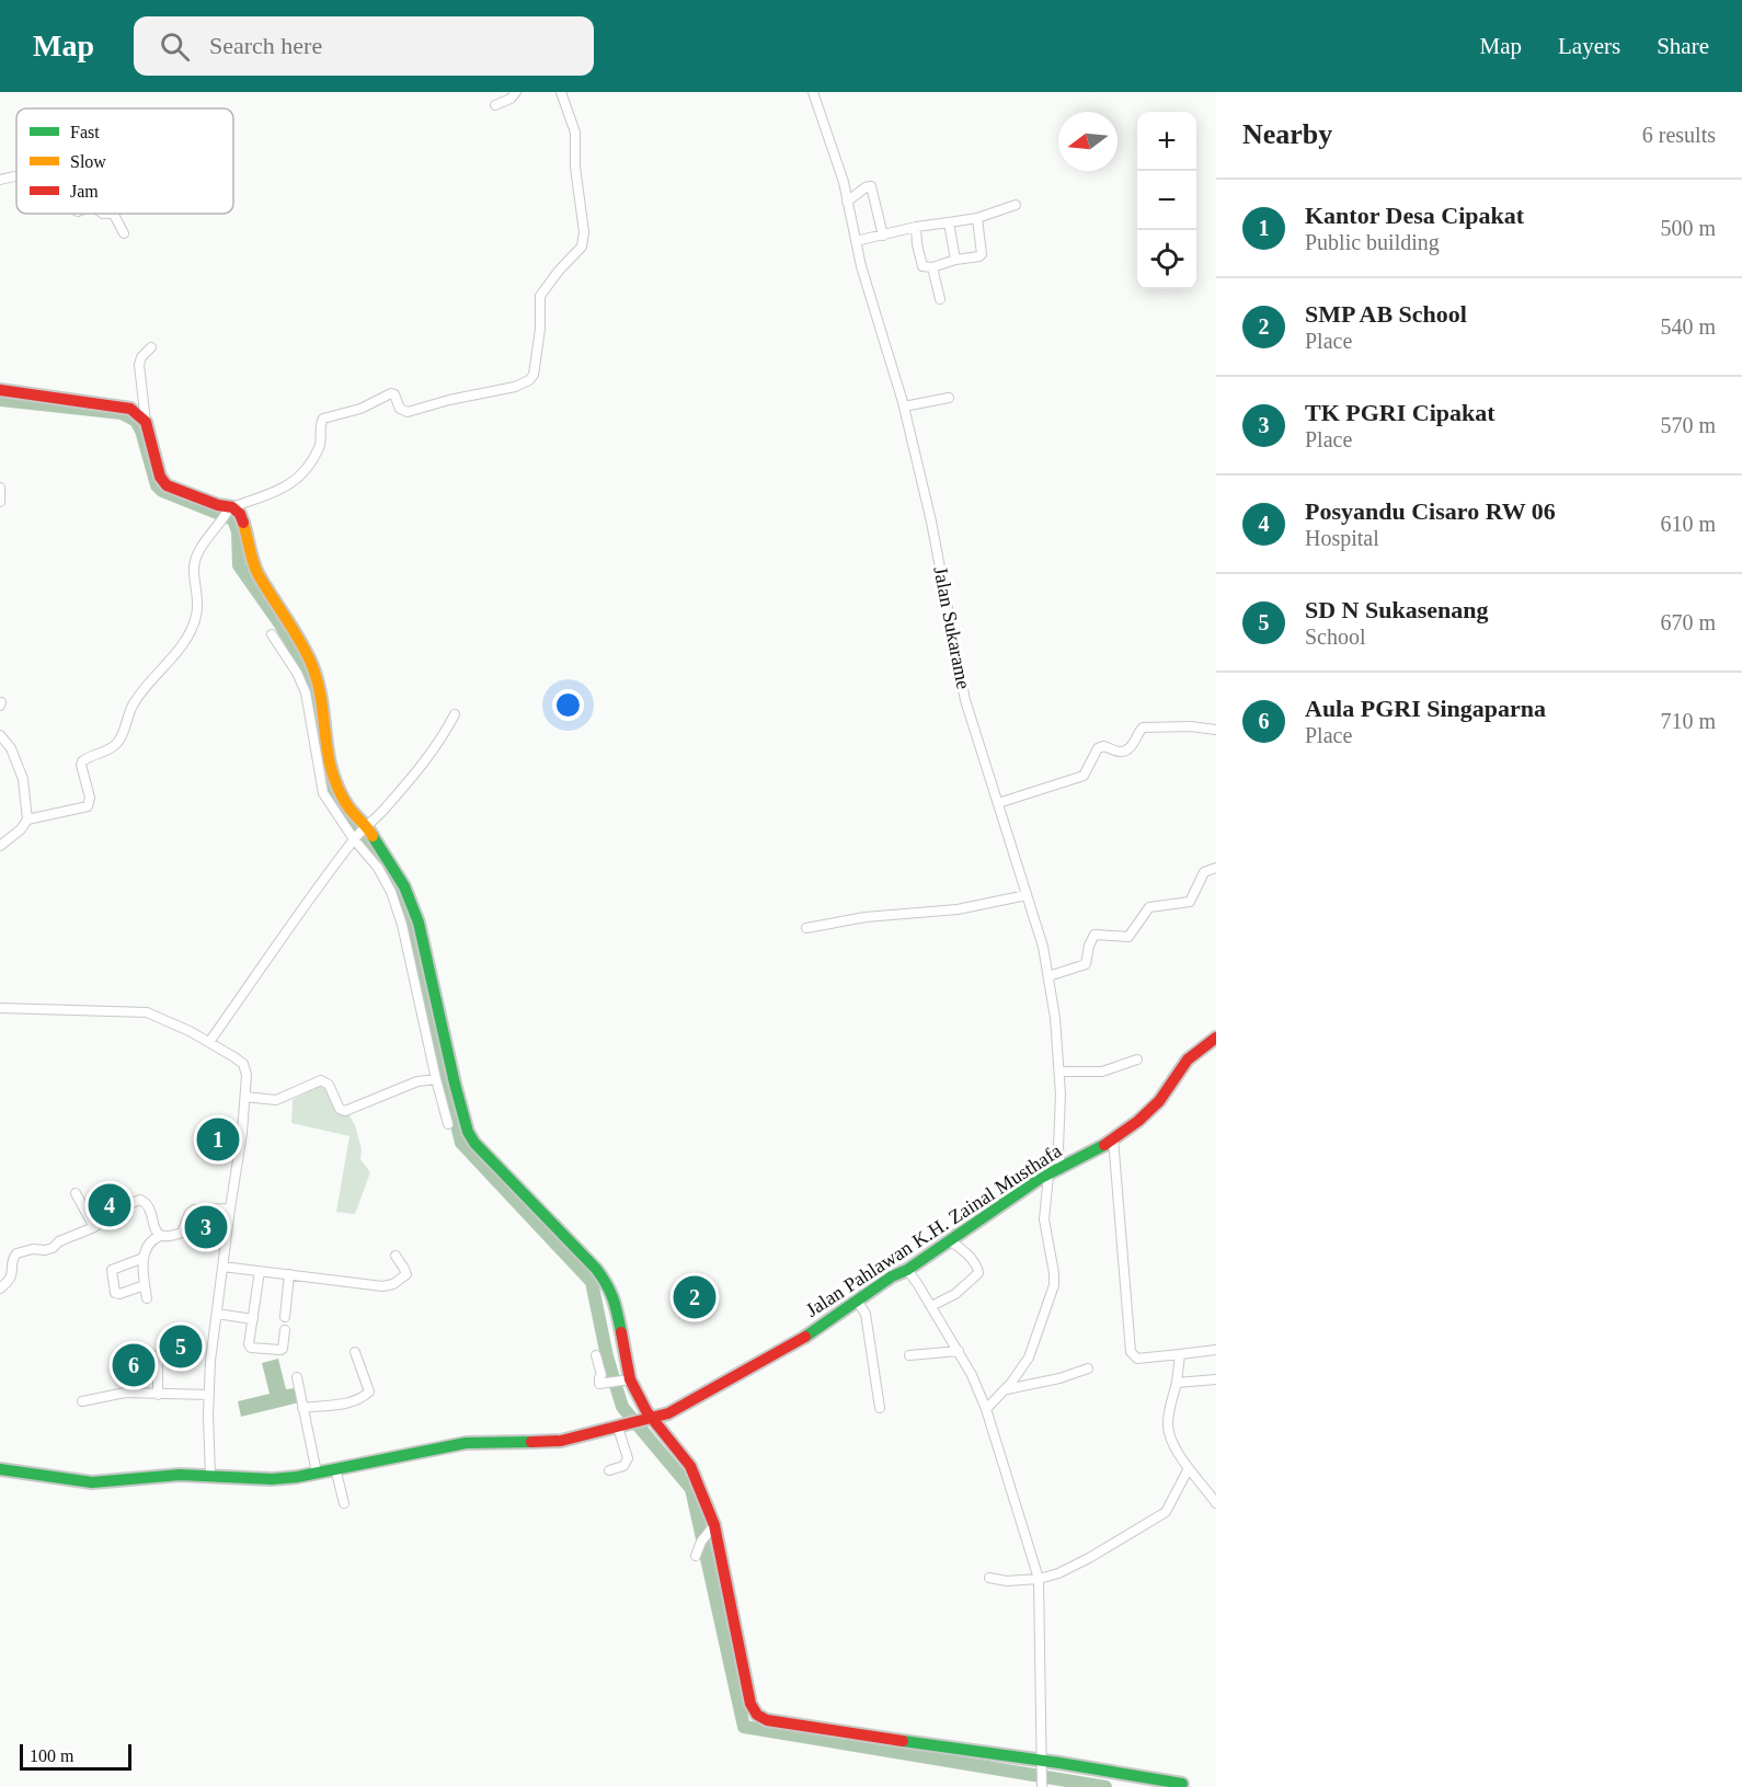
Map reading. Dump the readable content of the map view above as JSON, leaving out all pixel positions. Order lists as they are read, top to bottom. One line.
{"streets":{"street":["Jalan Sukarame","Jalan Pahlawan K.H. Zainal Musthafa"]},"crossings":[["Jalan Sukarame","Jalan Pahlawan K.H. Zainal Musthafa"]],"legend":["Fast","Slow","Jam"],"scale_bar":"100 m","north":"left","page":{"header":"Map","search":"Search here","nav":["Map","Layers","Share"],"heading":["Nearby","6 results"],"map_buttons":["+","−"],"list":[{"mark":"1","name":"Kantor Desa Cipakat","note":"Public building","value":"500 m"},{"mark":"2","name":"SMP AB School","note":"Place","value":"540 m"},{"mark":"3","name":"TK PGRI Cipakat","note":"Place","value":"570 m"},{"mark":"4","name":"Posyandu Cisaro RW 06","note":"Hospital","value":"610 m"},{"mark":"5","name":"SD N Sukasenang","note":"School","value":"670 m"},{"mark":"6","name":"Aula PGRI Singaparna","note":"Place","value":"710 m"}],"pins":["1","4","3","2","5","6"],"scale":"100 m"}}
